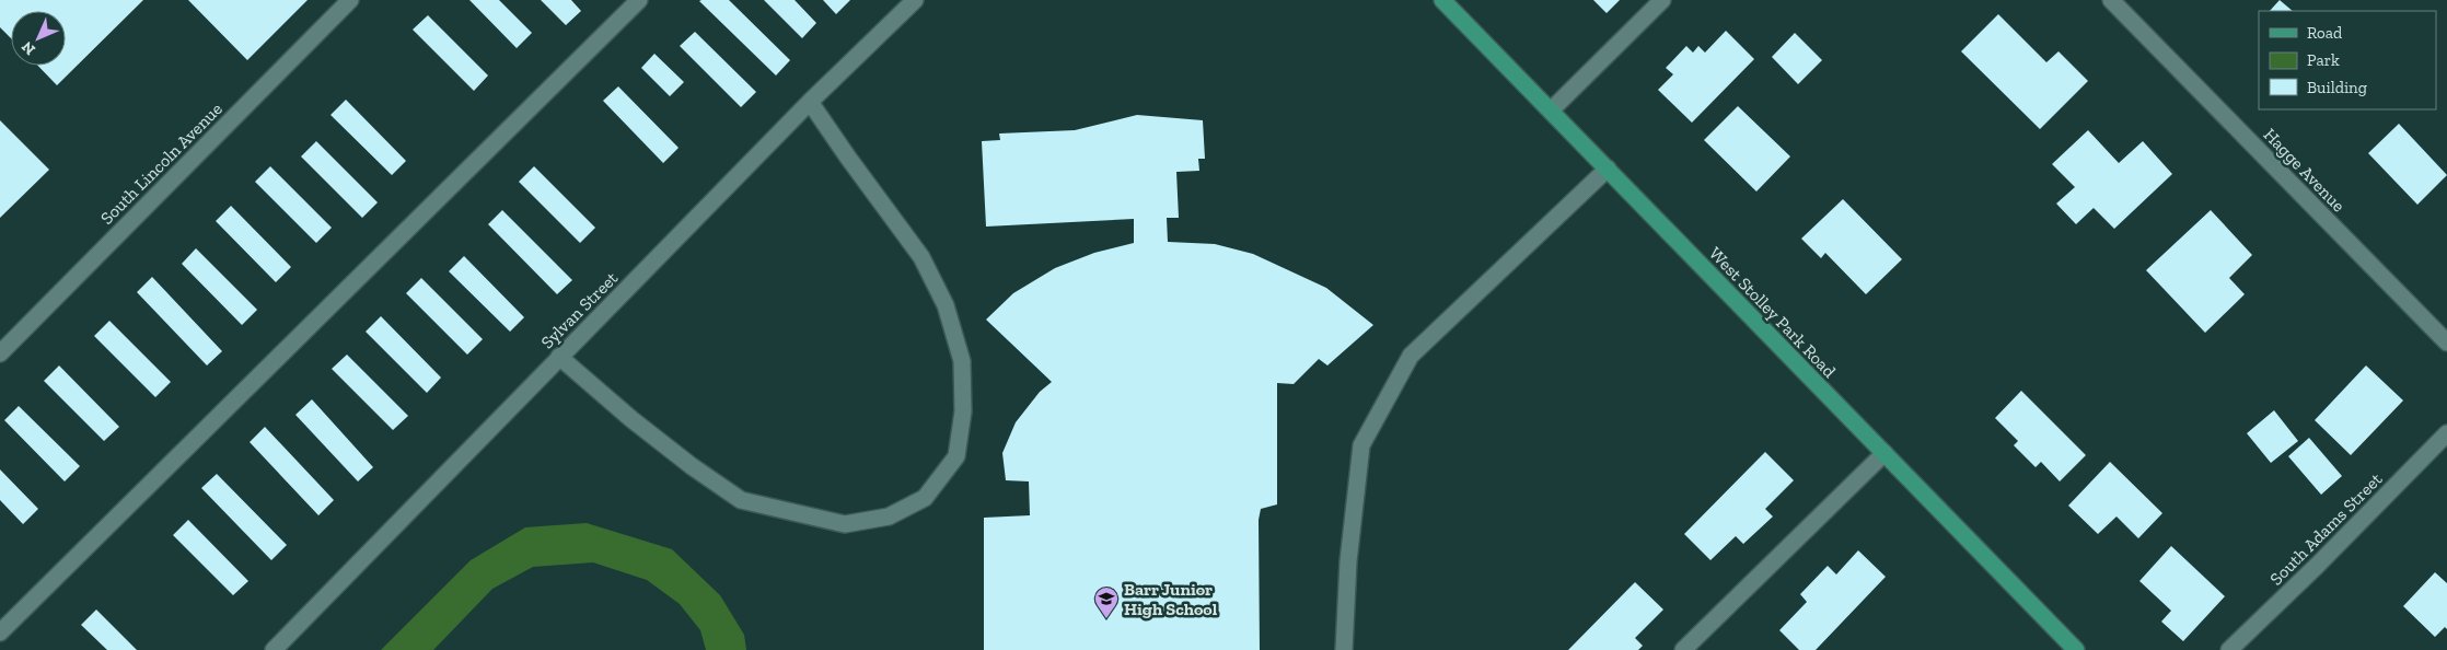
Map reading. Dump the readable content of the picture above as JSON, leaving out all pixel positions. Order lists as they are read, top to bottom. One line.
{"streets":{"main road":["West Stolley Park Road"],"street":["South Lincoln Avenue","Hagge Avenue","Sylvan Street","South Adams Street"]},"places":{"school or university":["Barr Junior High School"]},"legend":["Road","Park","Building"],"north":"bottom left"}
